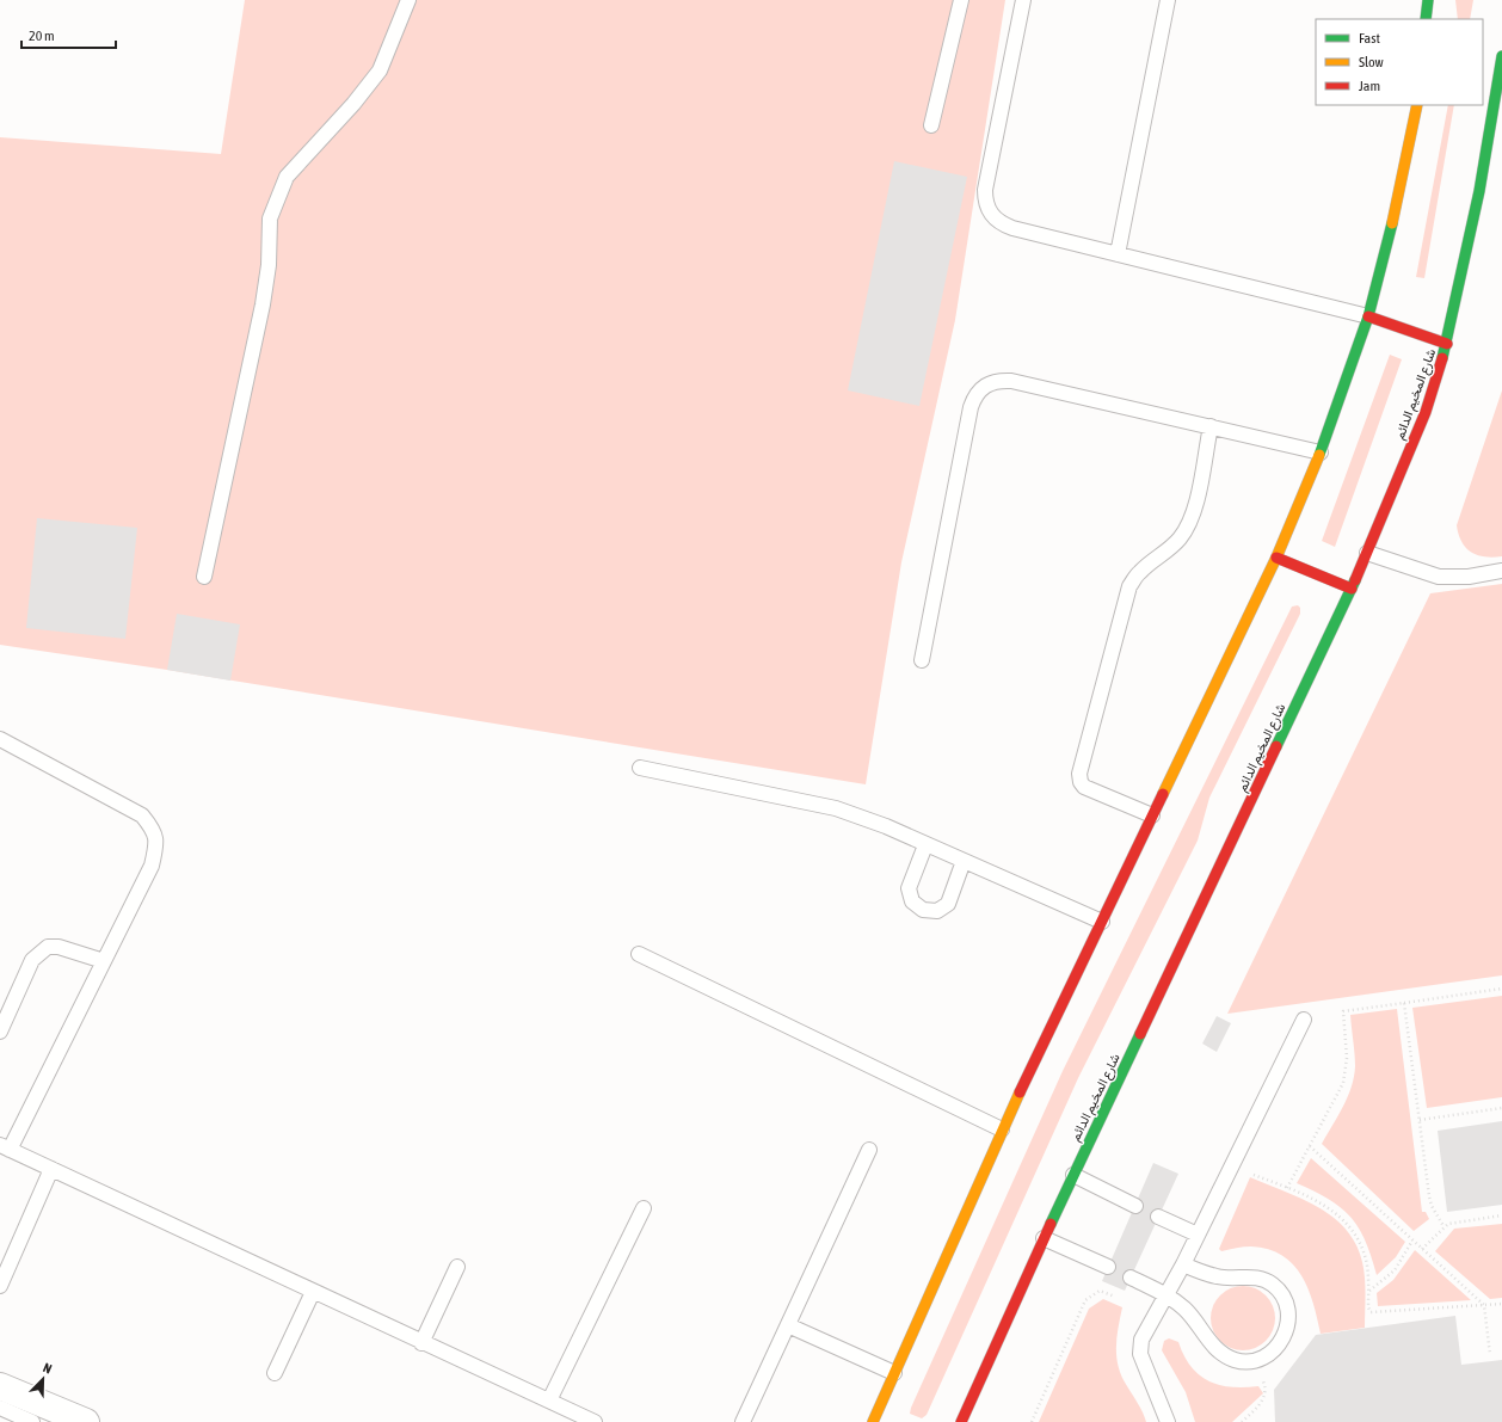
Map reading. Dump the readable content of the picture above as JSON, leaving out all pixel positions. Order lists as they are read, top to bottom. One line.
{"streets":{"main road":["شارع المخيم الدائم"]},"legend":["Fast","Slow","Jam"],"scale_bar":"20 m","north":"top right"}
